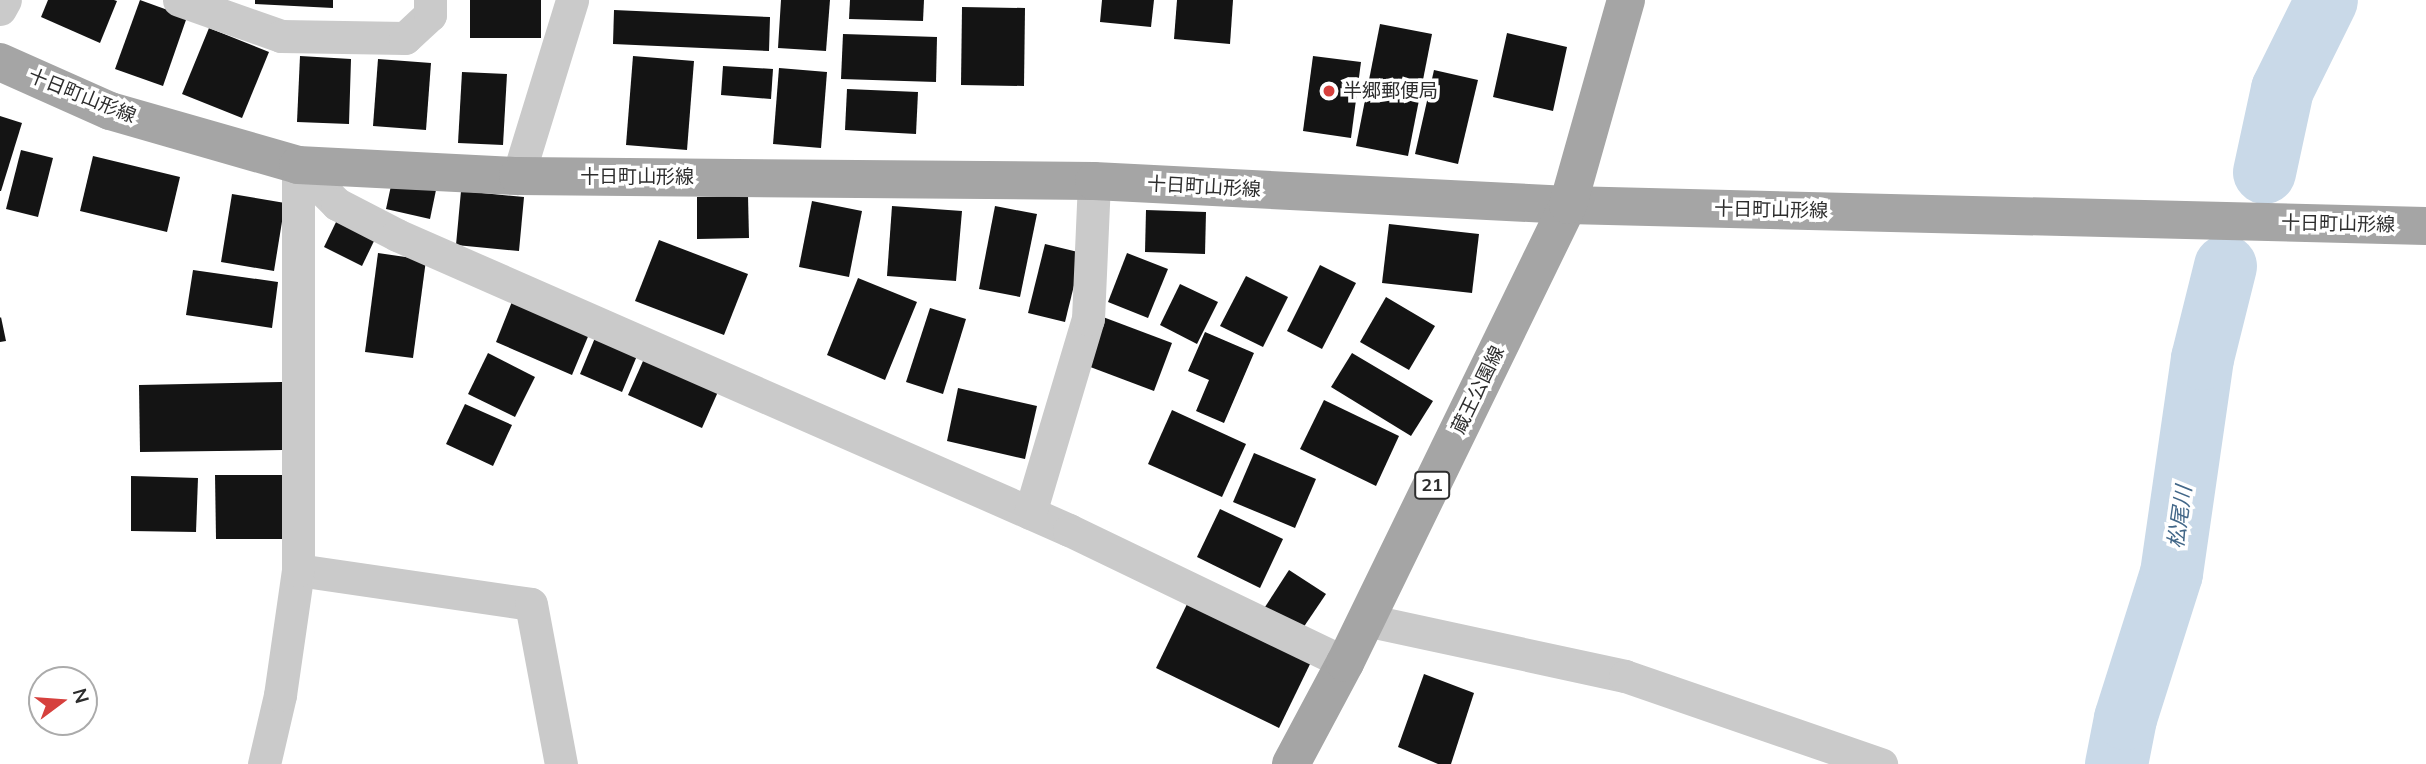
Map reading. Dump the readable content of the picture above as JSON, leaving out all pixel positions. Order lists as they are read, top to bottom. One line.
{"streets":{"main road":["十日町山形線","蔵王公園線","21"]},"crossings":[["十日町山形線","蔵王公園線"]],"water":["松尾川"],"places":["半郷郵便局"],"north":"right"}
